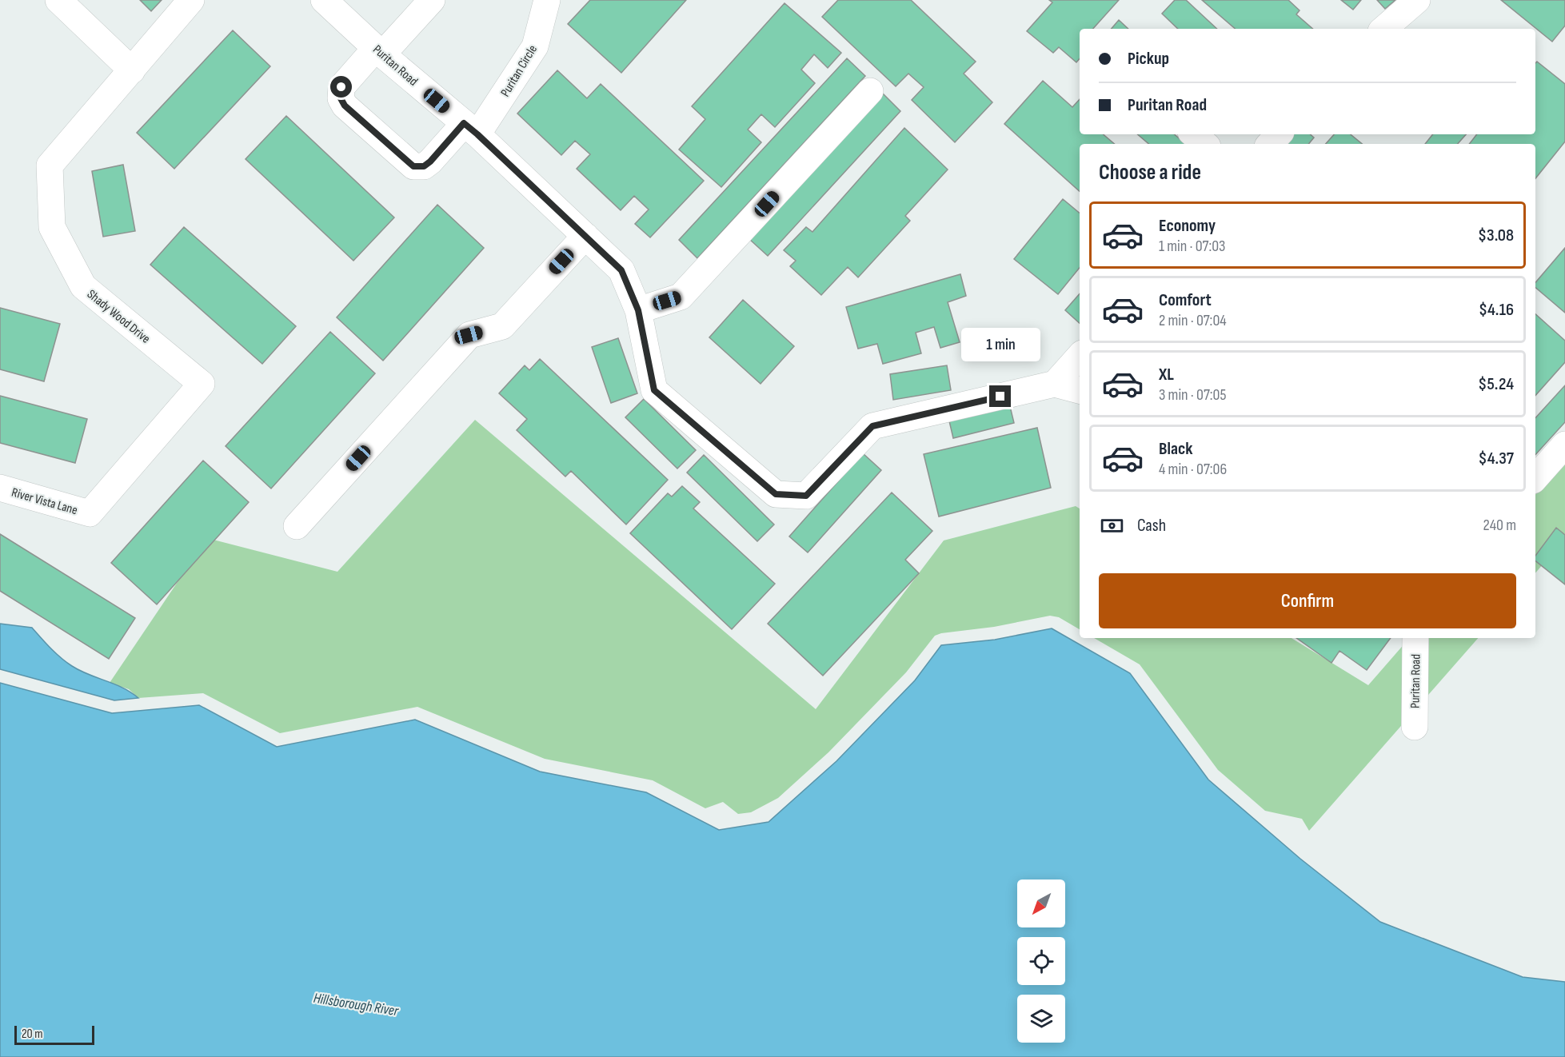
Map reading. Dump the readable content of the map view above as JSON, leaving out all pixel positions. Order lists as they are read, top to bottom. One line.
{"streets":{"street":["Puritan Road","Puritan Circle","Shady Wood Drive","River Vista Lane"]},"crossings":[["Puritan Road","Puritan Circle"],["Shady Wood Drive","River Vista Lane"]],"water":["Hillsborough River"],"scale_bar":"20 m","north":"bottom left","page":{"banner":["Pickup","Puritan Road"],"heading":"Choose a ride","list":[{"name":"Economy","note":"1 min · 07:03","value":"$3.08"},{"name":"Comfort","note":"2 min · 07:04","value":"$4.16"},{"name":"XL","note":"3 min · 07:05","value":"$5.24"},{"name":"Black","note":"4 min · 07:06","value":"$4.37"}],"bubble":"1 min","pay":["Cash","240 m"],"buttons":"Confirm","scale":"20 m"}}
